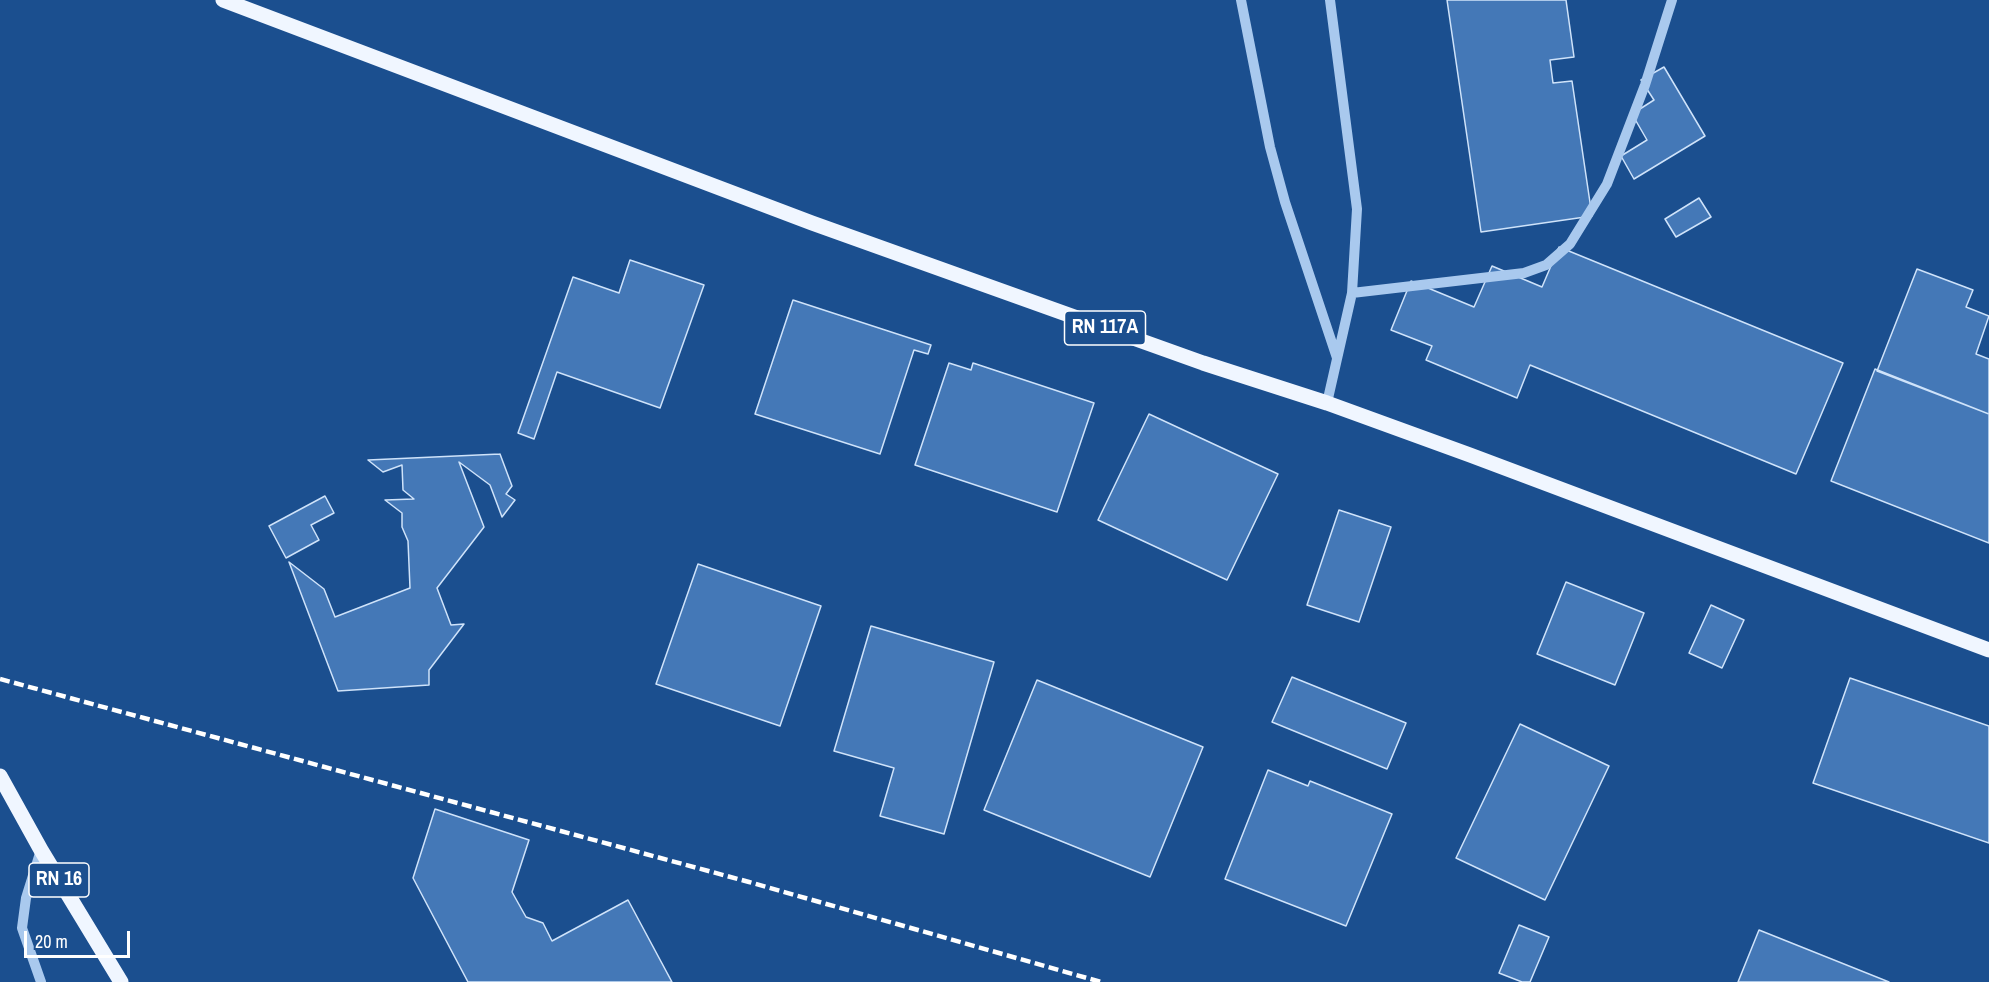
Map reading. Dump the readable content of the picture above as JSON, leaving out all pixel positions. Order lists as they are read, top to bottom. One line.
{"streets":{"main road":["RN 117A","RN 16"]},"scale_bar":"20 m"}
